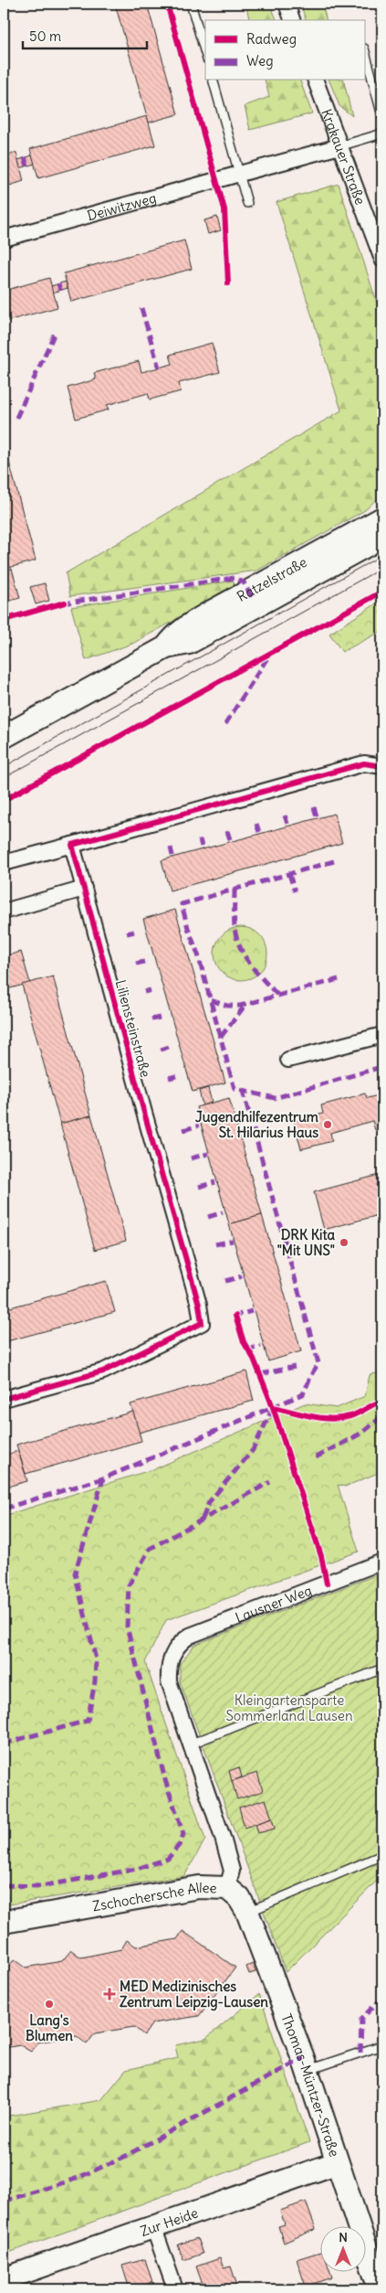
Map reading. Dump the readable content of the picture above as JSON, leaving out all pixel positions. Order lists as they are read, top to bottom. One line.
{"streets":{"street":["Krakauer Straße","Deiwitzweg","Ratzelstraße","Liliensteinstraße","Lausner Weg","Zschochersche Allee","Thomas-Müntzer-Straße","Zur Heide"]},"crossings":[["Krakauer Straße","Deiwitzweg"],["Lausner Weg","Zschochersche Allee"],["Zschochersche Allee","Thomas-Müntzer-Straße"],["Thomas-Müntzer-Straße","Zur Heide"]],"parks":["Kleingartensparte Sommerland Lausen"],"places":{"other":["Jugendhilfezentrum St. Hilarius Haus","DRK Kita \"Mit UNS\"","Lang's Blumen"],"health":["MED Medizinisches Zentrum Leipzig-Lausen"]},"legend":["Radweg","Weg"],"scale_bar":"50 m","north":"top"}
